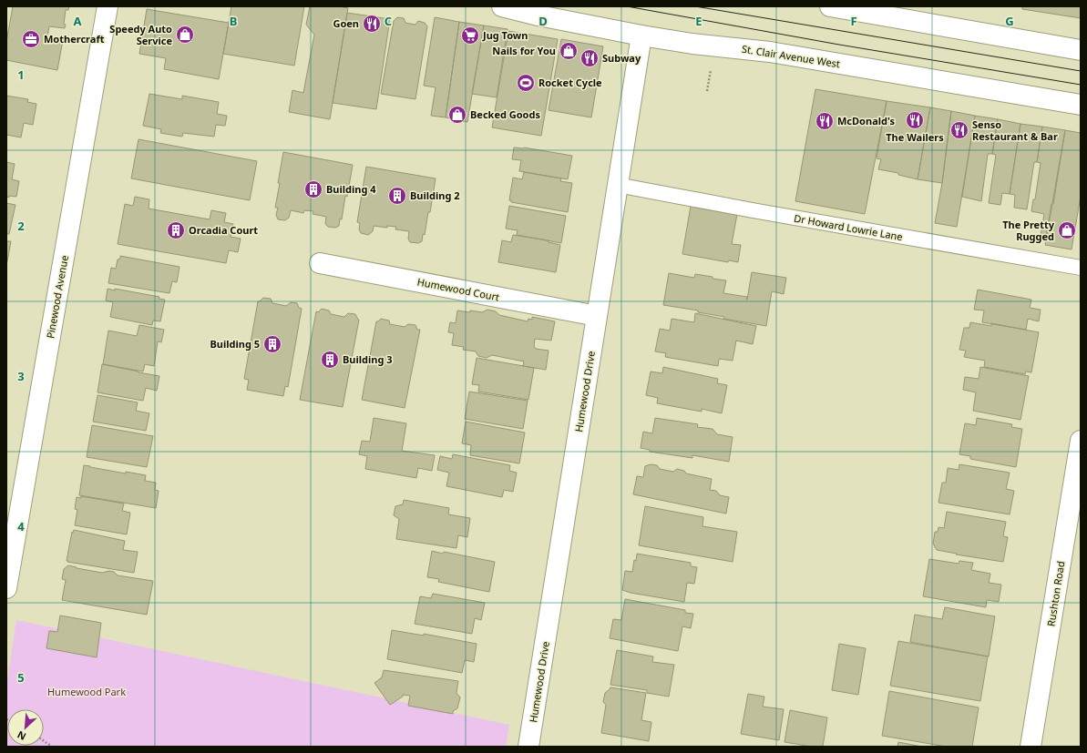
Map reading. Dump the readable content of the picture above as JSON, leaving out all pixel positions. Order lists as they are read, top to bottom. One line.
{"streets":{"street":["St. Clair Avenue West","Humewood Court","Pinewood Avenue","Humewood Drive","Rushton Road"],"lane":["Dr Howard Lowrie Lane"]},"crossings":[["St. Clair Avenue West","Humewood Drive"],["Dr Howard Lowrie Lane","Humewood Drive"],["Humewood Court","Humewood Drive"]],"parks":["Humewood Park"],"places":{"restaurant":["Goen","Subway","The Wailers","McDonald's","Senso Restaurant & Bar"],"shop":["Speedy Auto Service","Nails for You","Becked Goods","The Pretty Rugged"],"supermarket":["Jug Town"],"office":["Mothercraft"],"sports":["Rocket Cycle"],"building":["Building 4","Building 2","Orcadia Court","Building 5","Building 3"]},"north":"bottom left","grid":{"columns":["A","B","C","D","E","F","G"],"rows":["1","2","3","4","5"]}}
